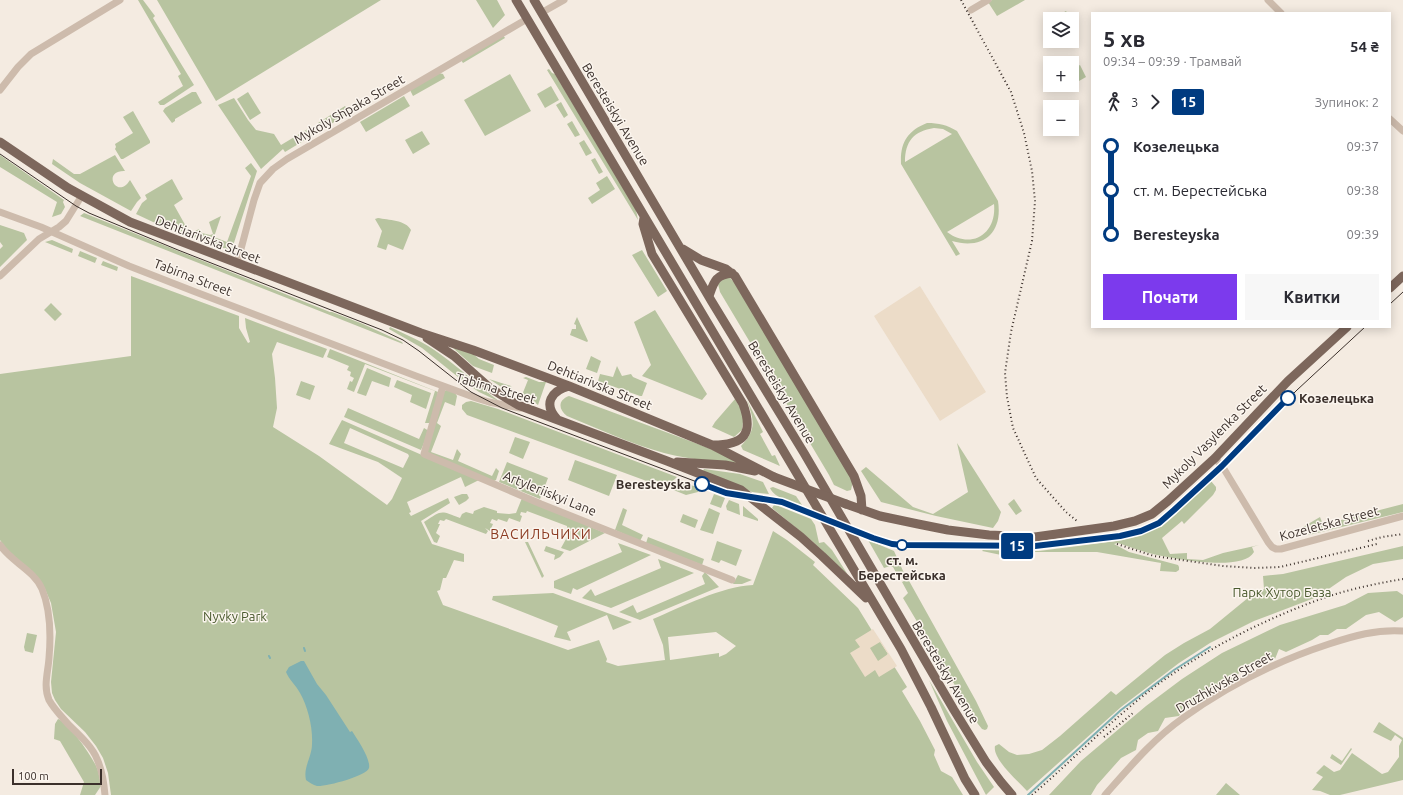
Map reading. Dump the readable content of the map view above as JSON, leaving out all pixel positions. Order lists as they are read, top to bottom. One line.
{"streets":{"main road":["Beresteiskyi Avenue","Dehtiarivska Street","Tabirna Street","Mykoly Vasylenka Street"],"street":["Mykoly Shpaka Street","Artyleriiskyi Lane","Kozeletska Street","Druzhkivska Street"]},"crossings":[["Mykoly Shpaka Street","Beresteiskyi Avenue"],["Mykoly Shpaka Street","Dehtiarivska Street"],["Beresteiskyi Avenue","Tabirna Street"],["Dehtiarivska Street","Tabirna Street"],["Dehtiarivska Street","Mykoly Vasylenka Street"],["Tabirna Street","Artyleriiskyi Lane"],["Mykoly Vasylenka Street","Kozeletska Street"]],"districts":["ВАСИЛЬЧИКИ"],"parks":["Парк Хутор База","Nyvky Park"],"places":["Козелецька","Beresteyska","ст. м. Берестейська"],"lines":["tram line 15"],"scale_bar":"100 m","page":{"on_map":"15","map_buttons":["+","−"],"heading":["5 хв","09:34 – 09:39 · Трамвай","54 ₴"],"legs":["3","15","Зупинок: 2"],"list":[{"name":"Козелецька","value":"09:37"},{"name":"ст. м. Берестейська","value":"09:38"},{"name":"Beresteyska","value":"09:39"}],"buttons":["Почати","Квитки"],"scale":"100 m"}}
